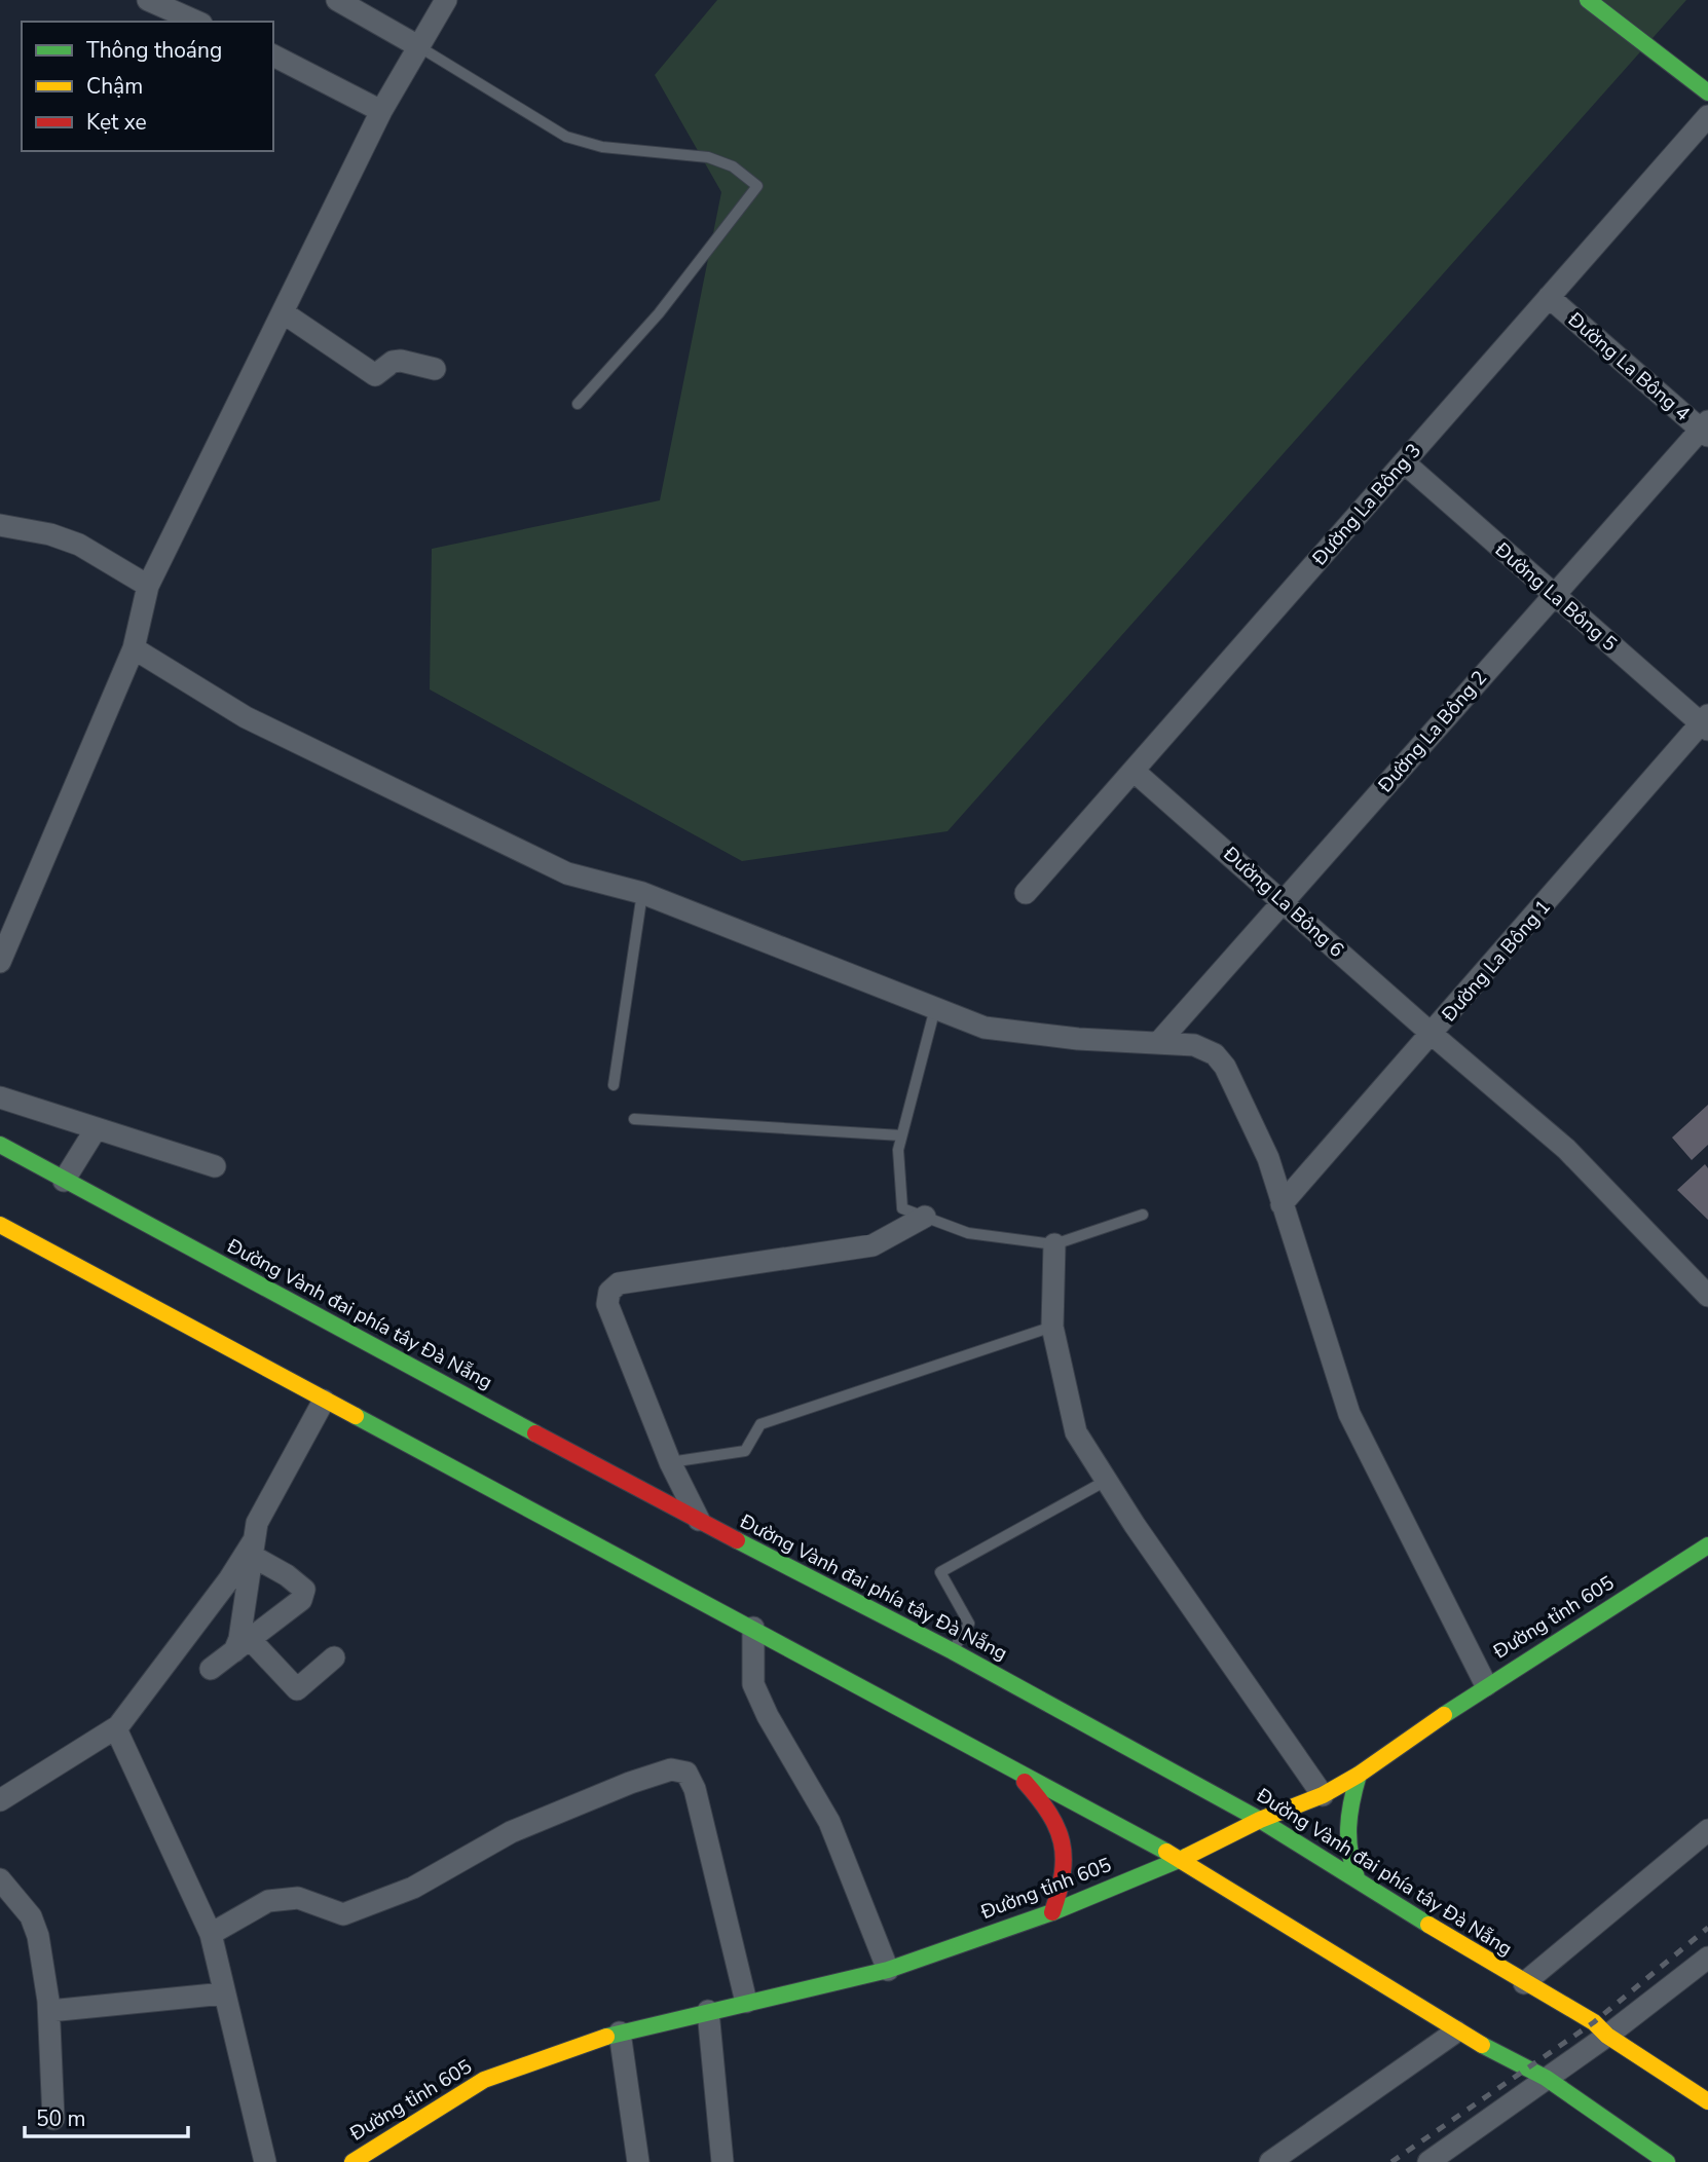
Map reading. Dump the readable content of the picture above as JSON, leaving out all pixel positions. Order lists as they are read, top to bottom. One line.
{"streets":{"main road":["Đường Vành đai phía tây Đà Nẵng","Đường tỉnh 605"],"street":["Đường La Bông 4","Đường La Bông 3","Đường La Bông 5","Đường La Bông 2","Đường La Bông 6","Đường La Bông 1"]},"crossings":[["Đường La Bông 4","Đường La Bông 3"],["Đường La Bông 4","Đường La Bông 2"],["Đường La Bông 3","Đường La Bông 5"],["Đường La Bông 3","Đường La Bông 6"],["Đường La Bông 5","Đường La Bông 2"],["Đường La Bông 5","Đường La Bông 1"],["Đường La Bông 2","Đường La Bông 6"],["Đường La Bông 6","Đường La Bông 1"],["Đường Vành đai phía tây Đà Nẵng","Đường tỉnh 605"]],"legend":["Thông thoáng","Chậm","Kẹt xe"],"scale_bar":"50 m"}
